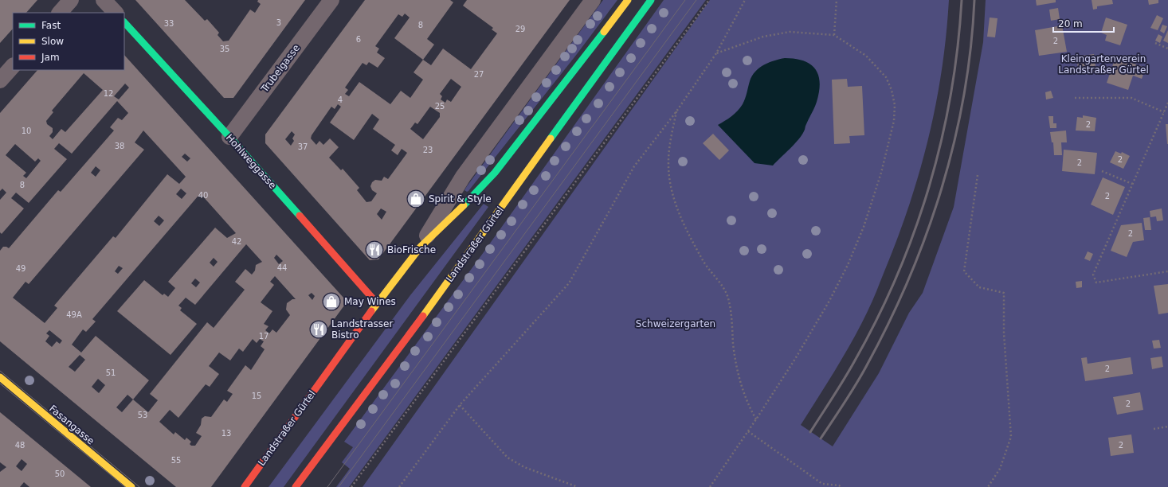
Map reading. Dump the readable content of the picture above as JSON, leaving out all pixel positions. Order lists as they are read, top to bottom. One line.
{"streets":{"main road":["Hohlweggasse","Landstraßer Gürtel","Fasangasse"],"street":["Trubelgasse"]},"crossings":[["Trubelgasse","Hohlweggasse"],["Hohlweggasse","Landstraßer Gürtel"]],"parks":["Kleingartenverein Landstraßer Gürtel","Schweizergarten"],"places":{"shop":["Spirit & Style","May Wines"],"restaurant":["BioFrische","Landstrasser Bistro"]},"house_numbers":["3","33","8","29","6","2","35","27","12","4","25","2","10","38","37","23","2","2","8","40","2","2","42","44","49","49A","17","2","51","15","2","53","13","48","2","55","50"],"legend":["Fast","Slow","Jam"],"scale_bar":"20 m"}
